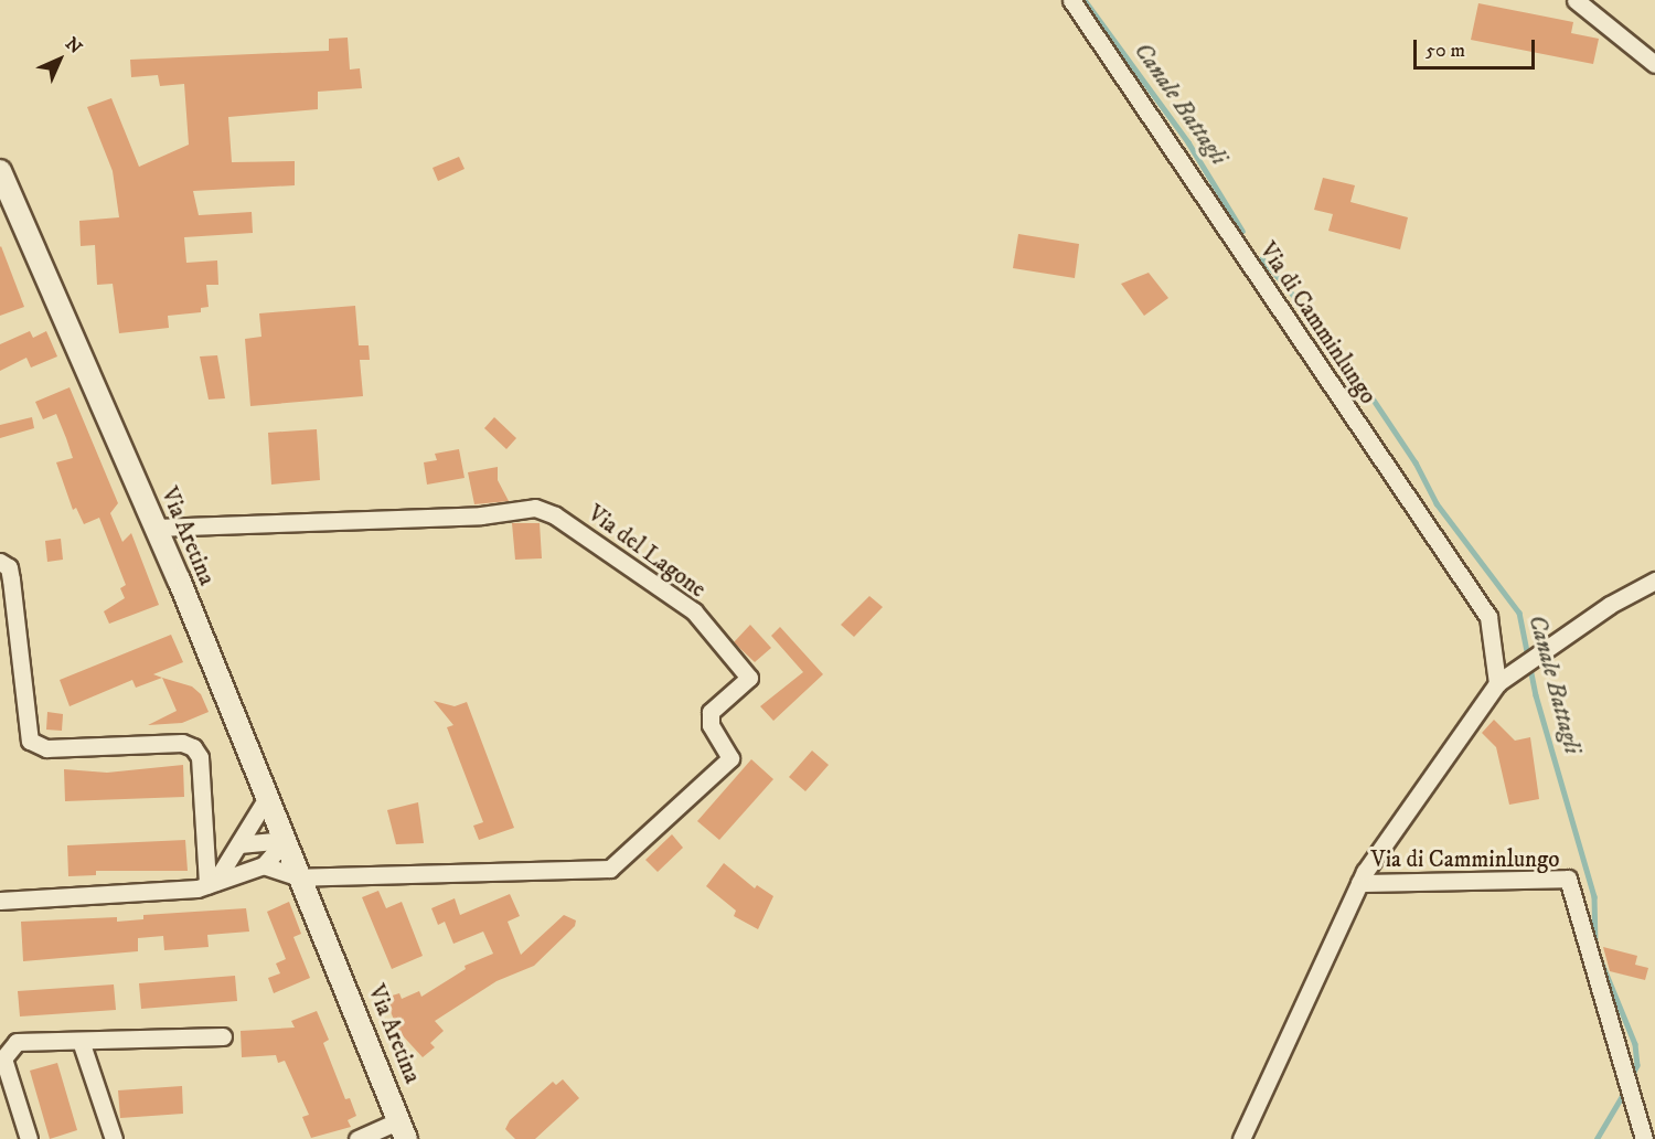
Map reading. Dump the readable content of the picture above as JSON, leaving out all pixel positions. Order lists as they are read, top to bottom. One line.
{"streets":{"street":["Via di Camminlungo","Via Aretina","Via del Lagone"]},"crossings":[["Via Aretina","Via del Lagone"]],"water":["Canale Battagli"],"scale_bar":"50 m","north":"top right"}
